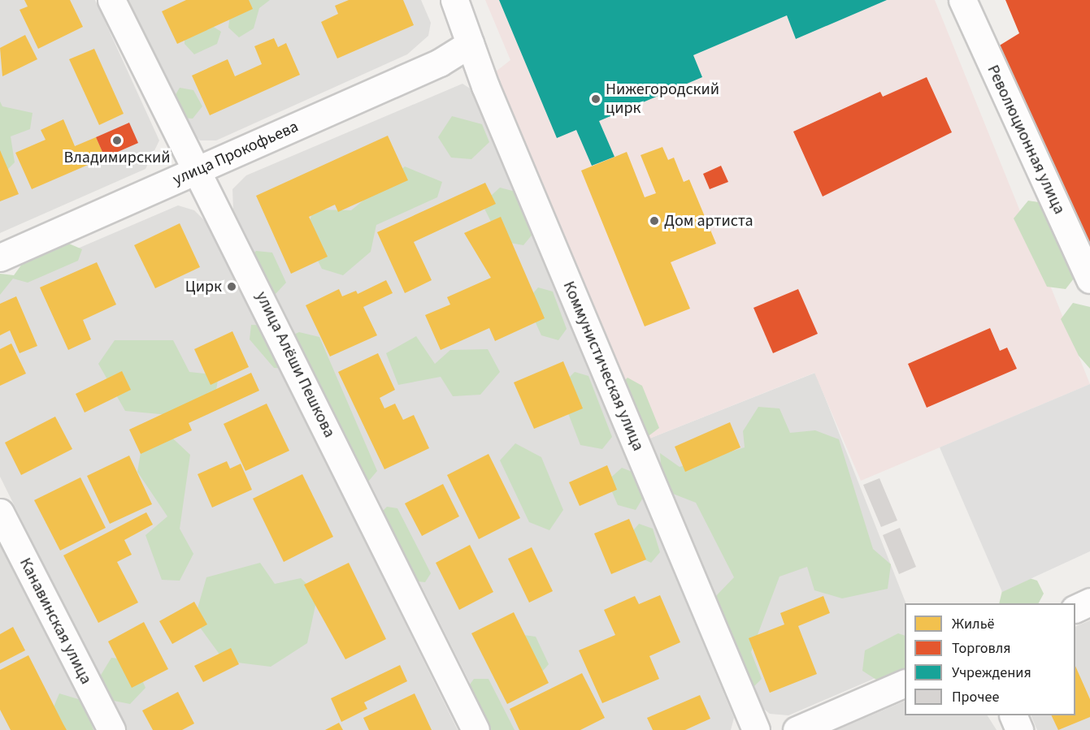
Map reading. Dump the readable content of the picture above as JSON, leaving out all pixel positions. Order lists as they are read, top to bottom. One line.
{"streets":{"street":["Революционная улица","улица Прокофьева","улица Алёши Пешкова","Коммунистическая улица","Канавинская улица"]},"crossings":[["улица Прокофьева","улица Алёши Пешкова"],["улица Прокофьева","Коммунистическая улица"]],"places":["Нижегородский цирк","Владимирский","Дом артиста","Цирк"],"legend":["Жильё","Торговля","Учреждения","Прочее"]}
